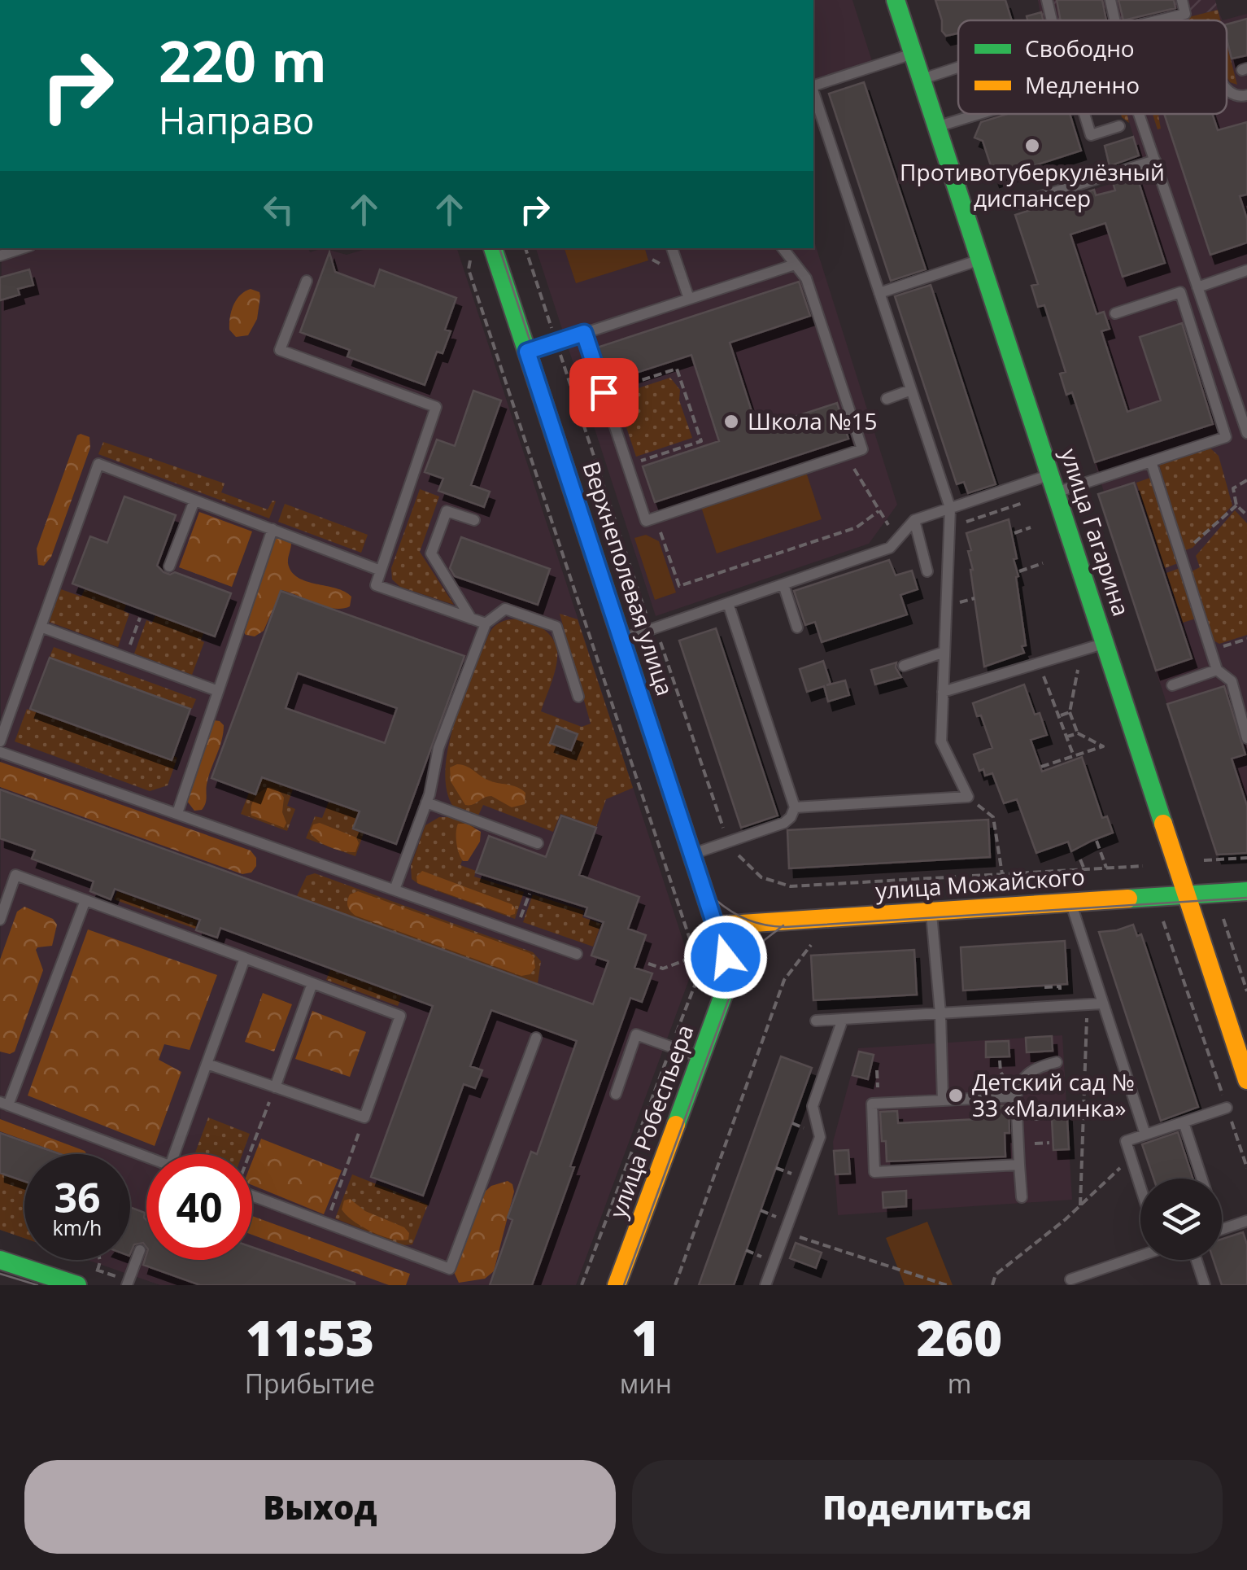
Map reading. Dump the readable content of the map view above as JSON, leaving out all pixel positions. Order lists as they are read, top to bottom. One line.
{"streets":{"street":["улица Гагарина","Верхнеполевая улица","улица Можайского","улица Робеспьера"]},"crossings":[["улица Гагарина","улица Можайского"],["Верхнеполевая улица","улица Можайского"],["Верхнеполевая улица","улица Робеспьера"],["улица Можайского","улица Робеспьера"]],"places":["Противотуберкулёзный диспансер","Школа №15","Детский сад № 33 «Малинка»"],"legend":["Свободно","Медленно"],"page":{"turn":["220 m","Направо"],"speed":"36 km/h","limit":"40","eta":["11:53","Прибытие","1","мин","260","m"],"buttons":["Выход","Поделиться"]}}
